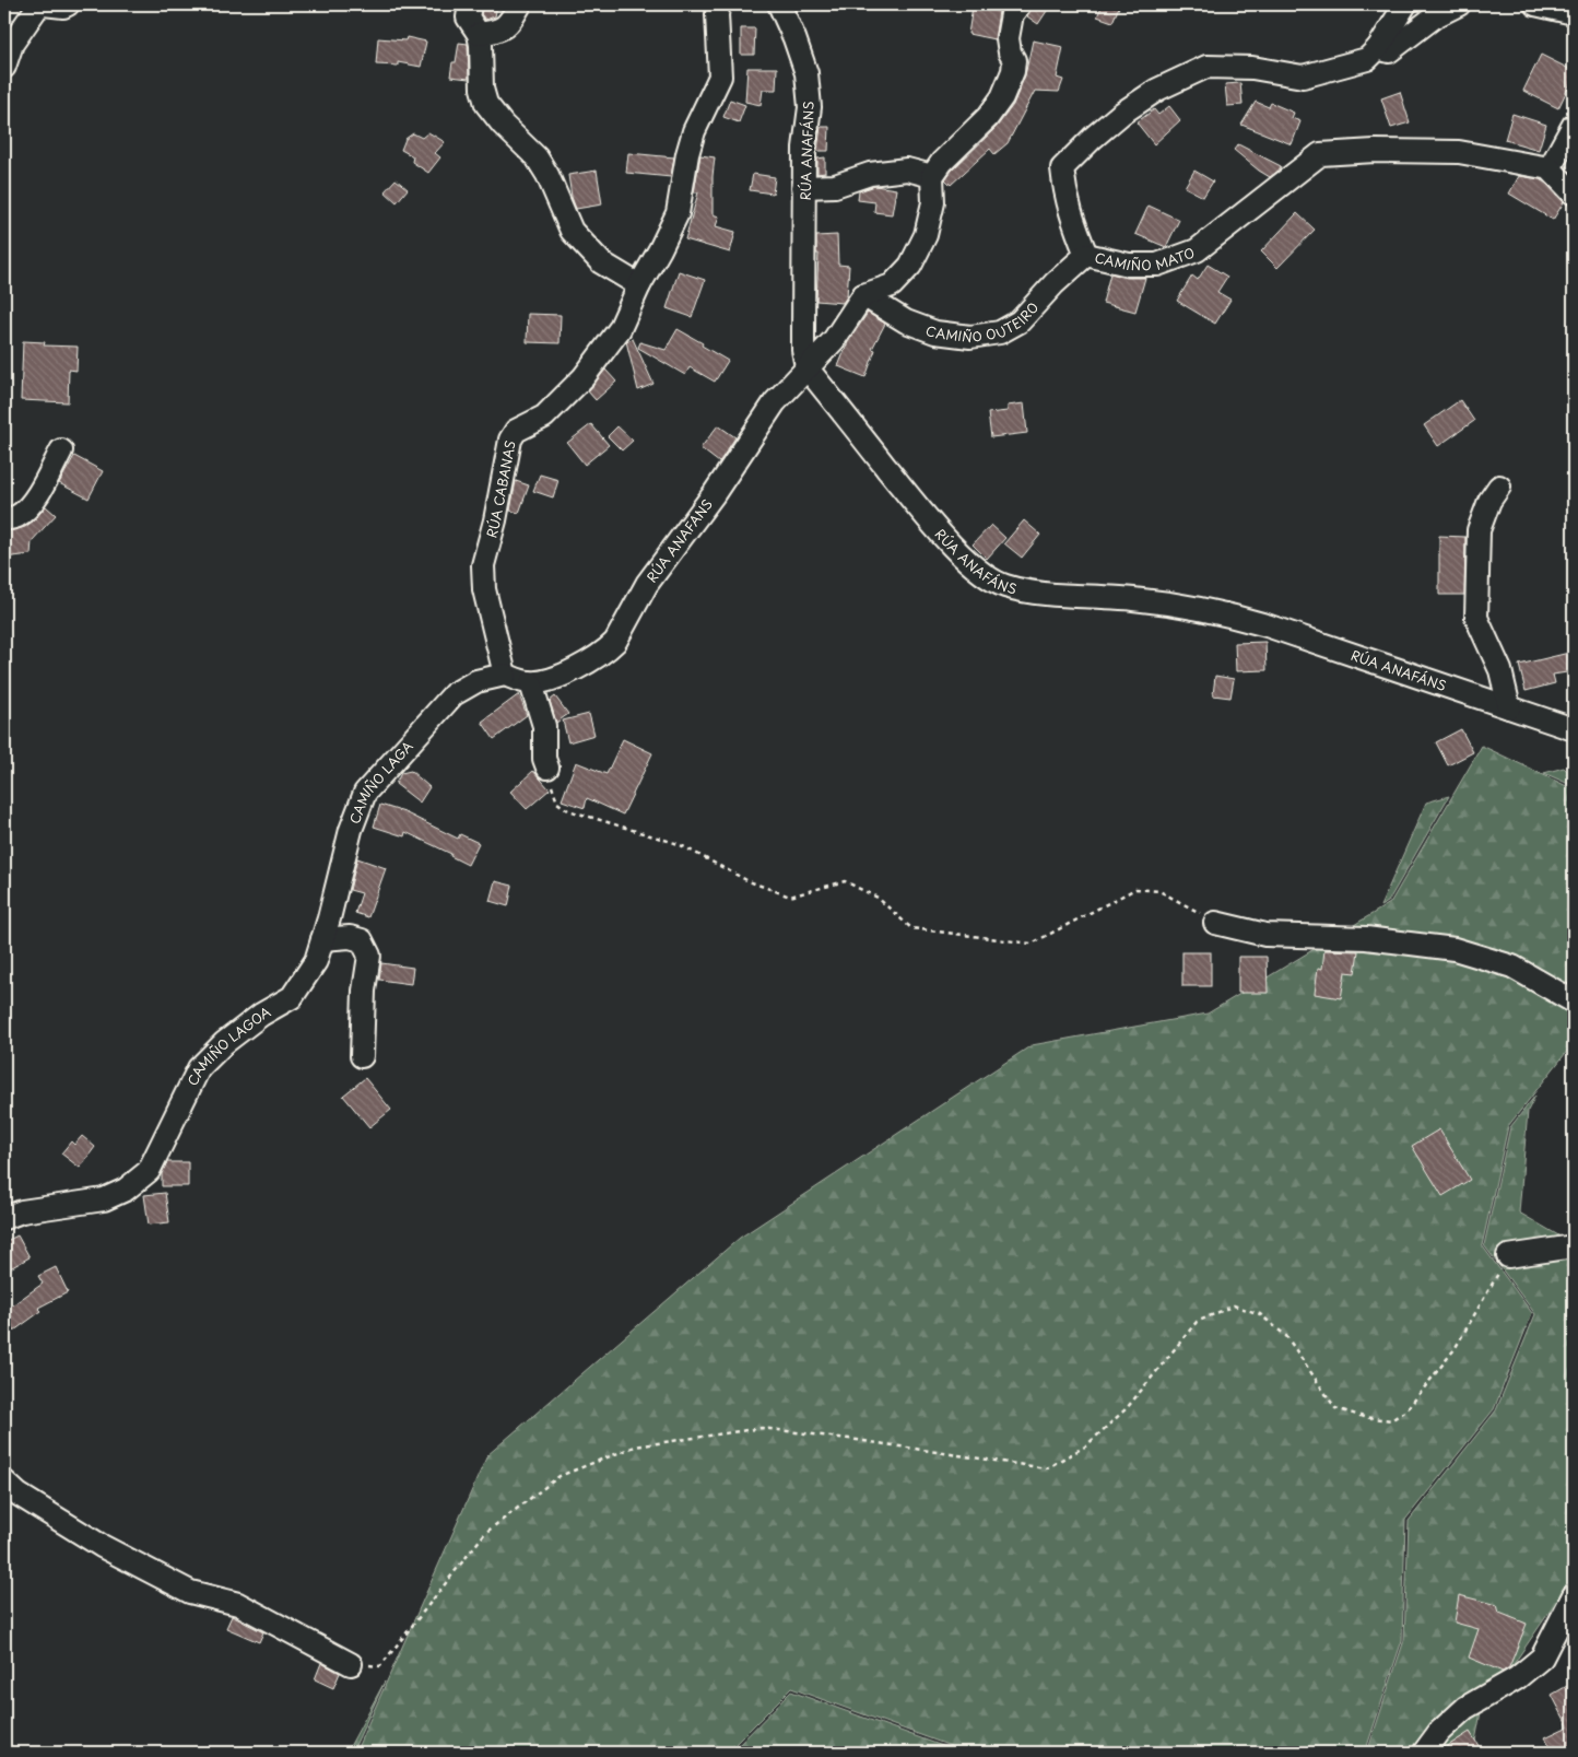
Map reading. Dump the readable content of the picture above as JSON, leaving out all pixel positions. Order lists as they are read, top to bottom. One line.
{"streets":{"street":["RÚA ANAFÁNS","CAMIÑO MATO","CAMIÑO OUTEIRO","RÚA CABANAS","RÚA ANAFANS","CAMIÑO LAGA","CAMIÑO LAGOA"]},"crossings":[["RÚA ANAFÁNS","RÚA ANAFANS"],["CAMIÑO MATO","CAMIÑO OUTEIRO"],["RÚA CABANAS","CAMIÑO LAGA"],["CAMIÑO LAGA","CAMIÑO LAGOA"]]}
